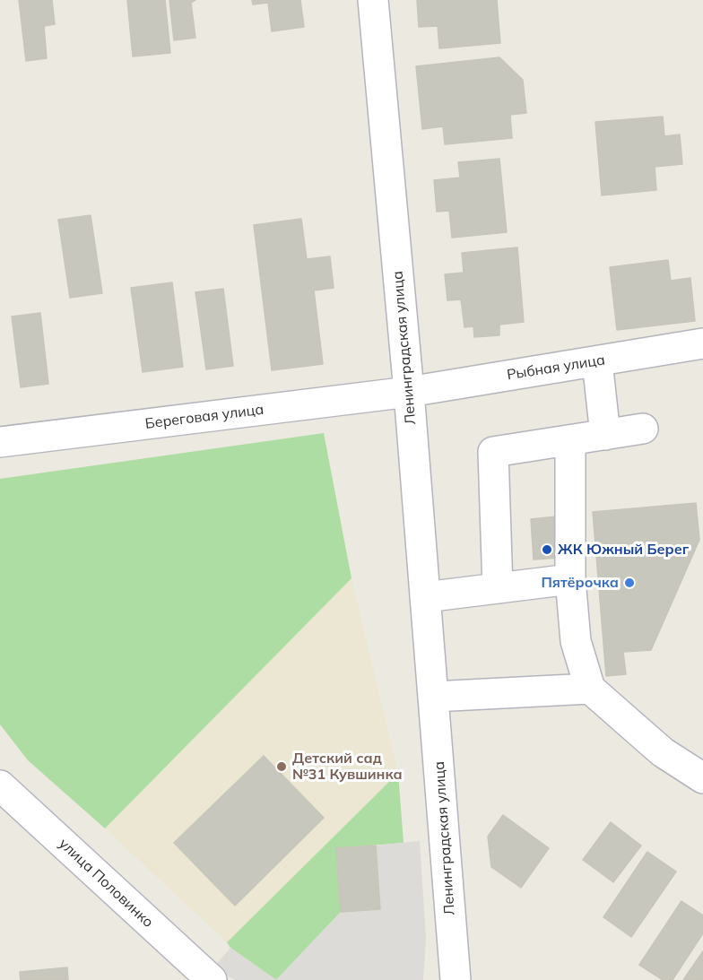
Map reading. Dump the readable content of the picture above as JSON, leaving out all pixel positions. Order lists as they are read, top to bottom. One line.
{"streets":{"street":["Ленинградская улица","Рыбная улица","Береговая улица","улица Половинко"]},"crossings":[["Ленинградская улица","Рыбная улица"],["Ленинградская улица","Береговая улица"],["Рыбная улица","Береговая улица"]],"places":["ЖК Южный Берег","Пятёрочка","Детский сад №31 Кувшинка"]}
